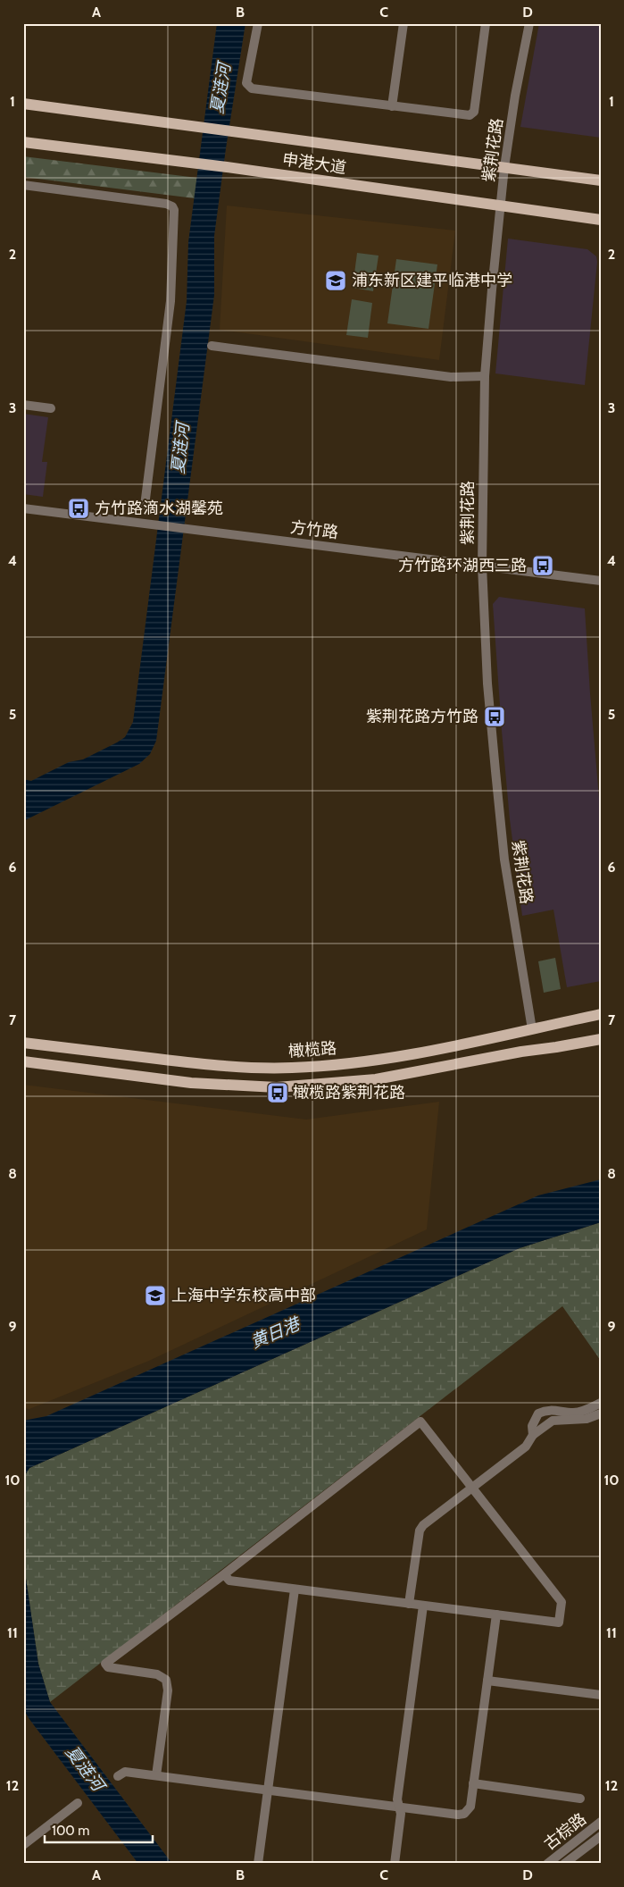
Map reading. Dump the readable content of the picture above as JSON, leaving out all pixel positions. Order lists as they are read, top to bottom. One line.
{"streets":{"main road":["申港大道","橄榄路"],"street":["紫荆花路","方竹路","古棕路"]},"crossings":[["紫荆花路","申港大道"],["紫荆花路","方竹路"],["紫荆花路","橄榄路"]],"water":["夏涟河","黄日港"],"places":{"school or university":["浦东新区建平临港中学","上海中学东校高中部"],"bus stop":["方竹路滴水湖馨苑","方竹路环湖西三路","紫荆花路方竹路","橄榄路紫荆花路"]},"scale_bar":"100 m","grid":{"columns":["A","B","C","D"],"rows":["1","2","3","4","5","6","7","8","9","10","11","12"]}}
